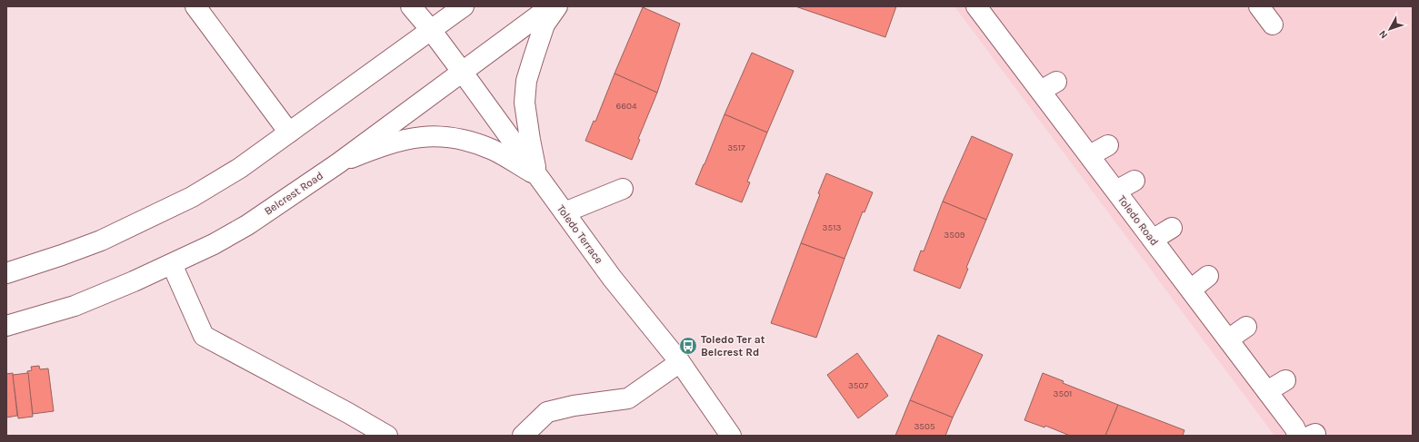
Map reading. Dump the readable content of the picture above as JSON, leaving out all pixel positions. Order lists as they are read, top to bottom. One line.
{"streets":{"street":["Belcrest Road","Toledo Road","Toledo Terrace"]},"crossings":[["Belcrest Road","Toledo Terrace"]],"places":{"bus stop":["Toledo Ter at Belcrest Rd"]},"house_numbers":["6604","3517","3513","3509","3507","3501","3505"],"north":"bottom left"}
